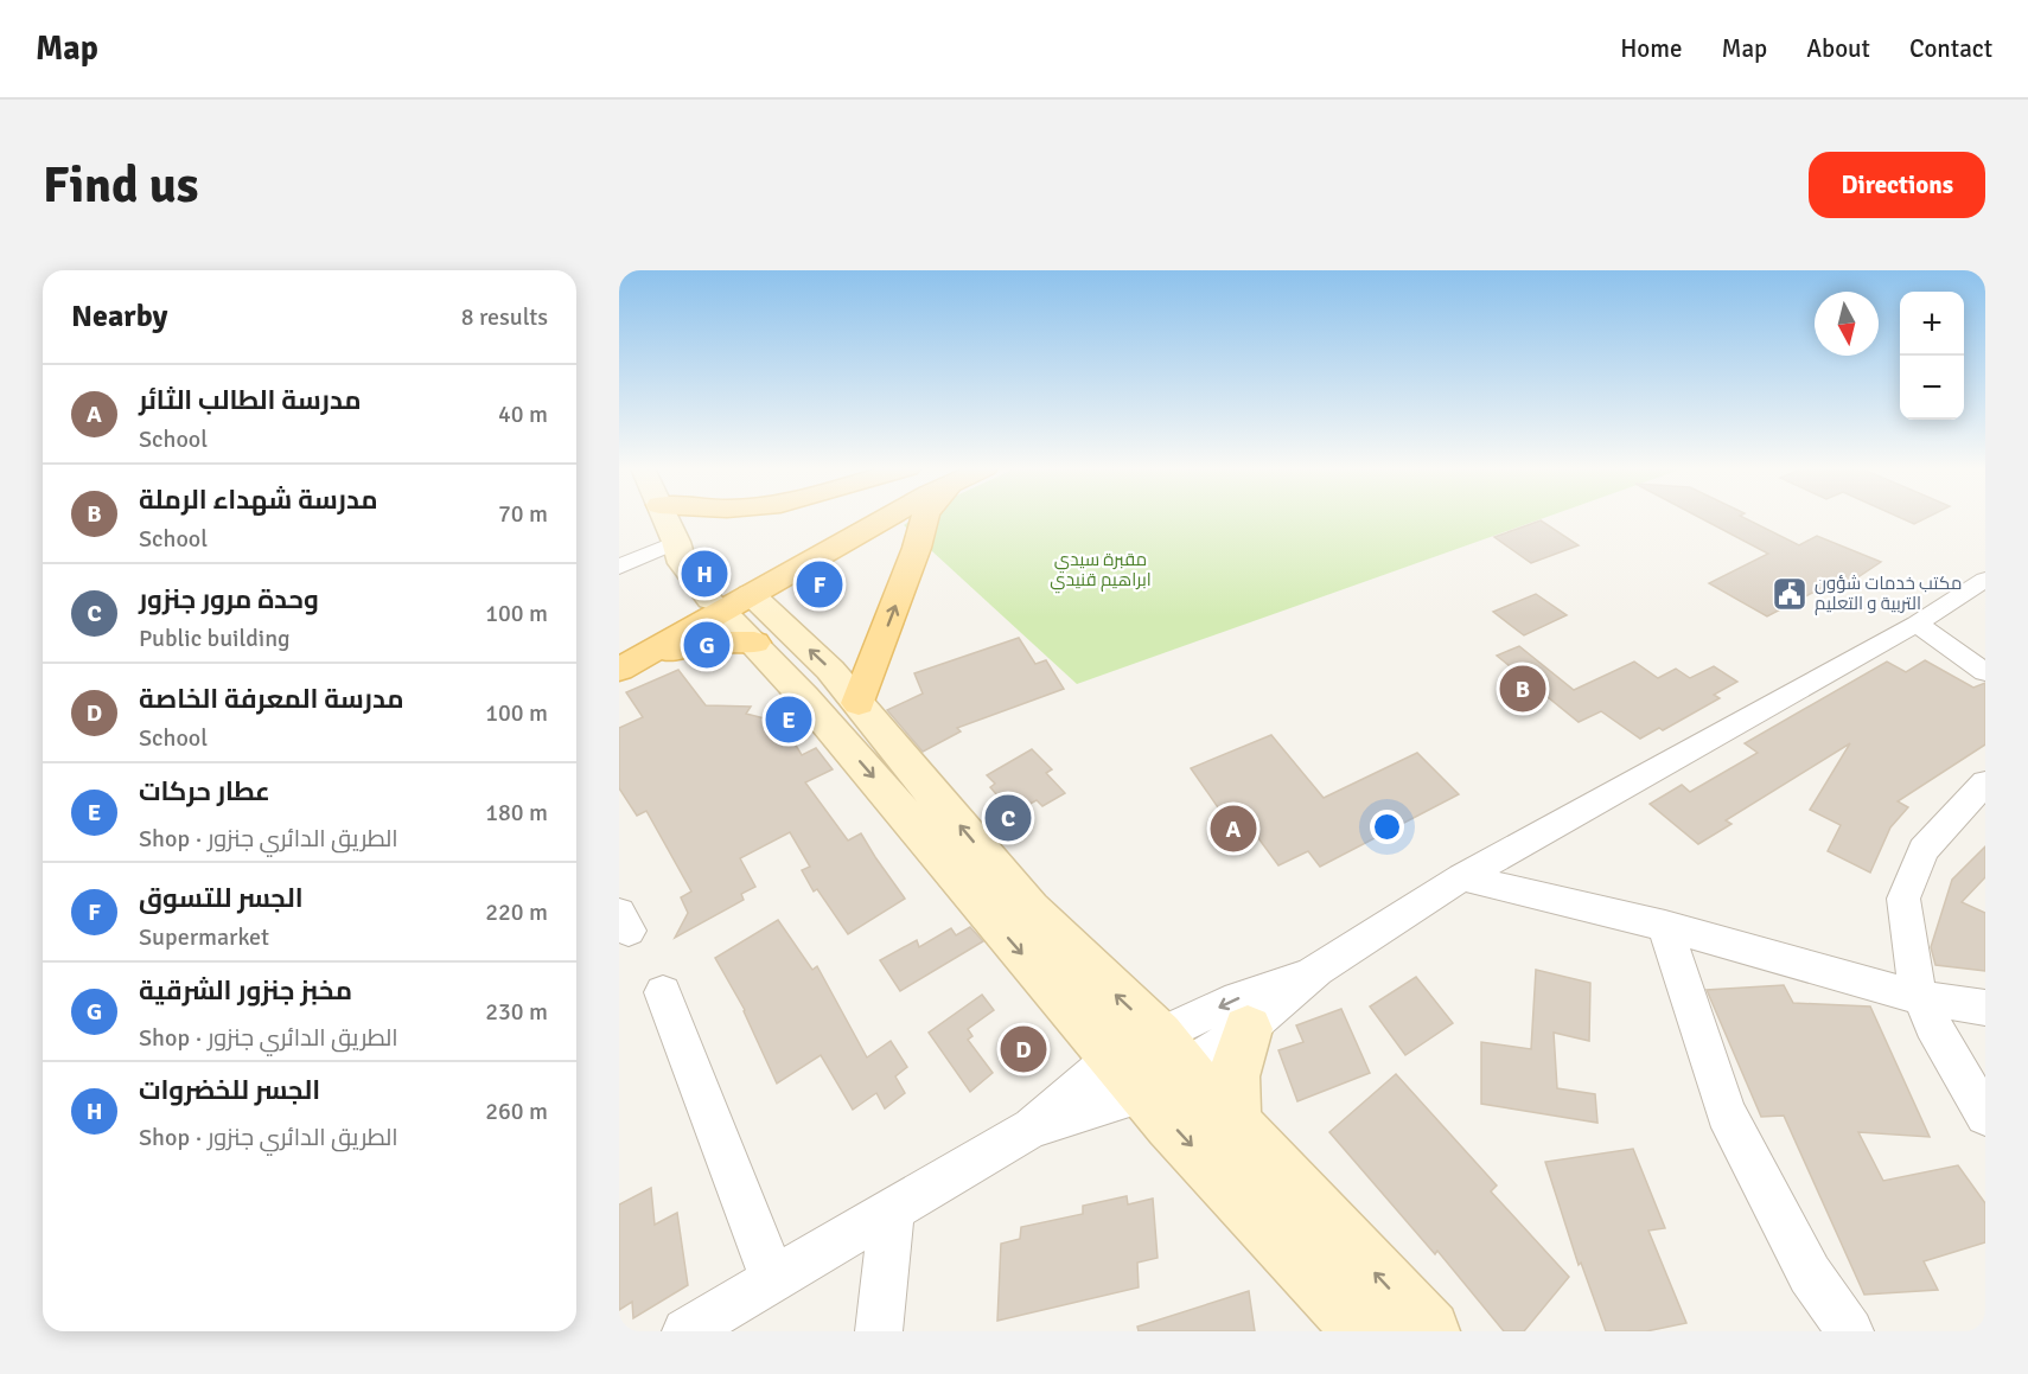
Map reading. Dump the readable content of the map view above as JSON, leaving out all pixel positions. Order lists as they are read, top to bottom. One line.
{"parks":["مقبرة سيدي ابراهيم قنيدي"],"places":{"public building":["مكتب خدمات شؤون التربية و التعليم"]},"north":"bottom","page":{"header":"Map","nav":["Home","Map","About","Contact"],"buttons":"Directions","title":"Find us","heading":["Nearby","8 results"],"map_buttons":["+","−"],"list":[{"mark":"A","name":"مدرسة الطالب الثائر","note":"School","value":"40 m"},{"mark":"B","name":"مدرسة شهداء الرملة","note":"School","value":"70 m"},{"mark":"C","name":"وحدة مرور جنزور","note":"Public building","value":"100 m"},{"mark":"D","name":"مدرسة المعرفة الخاصة","note":"School","value":"100 m"},{"mark":"E","name":"عطار حركات","note":"Shop · الطريق الدائري جنزور","value":"180 m"},{"mark":"F","name":"الجسر للتسوق","note":"Supermarket","value":"220 m"},{"mark":"G","name":"مخبز جنزور الشرقية","note":"Shop · الطريق الدائري جنزور","value":"230 m"},{"mark":"H","name":"الجسر للخضروات","note":"Shop · الطريق الدائري جنزور","value":"260 m"}],"pins":["H","F","G","B","E","C","A","D"]}}
